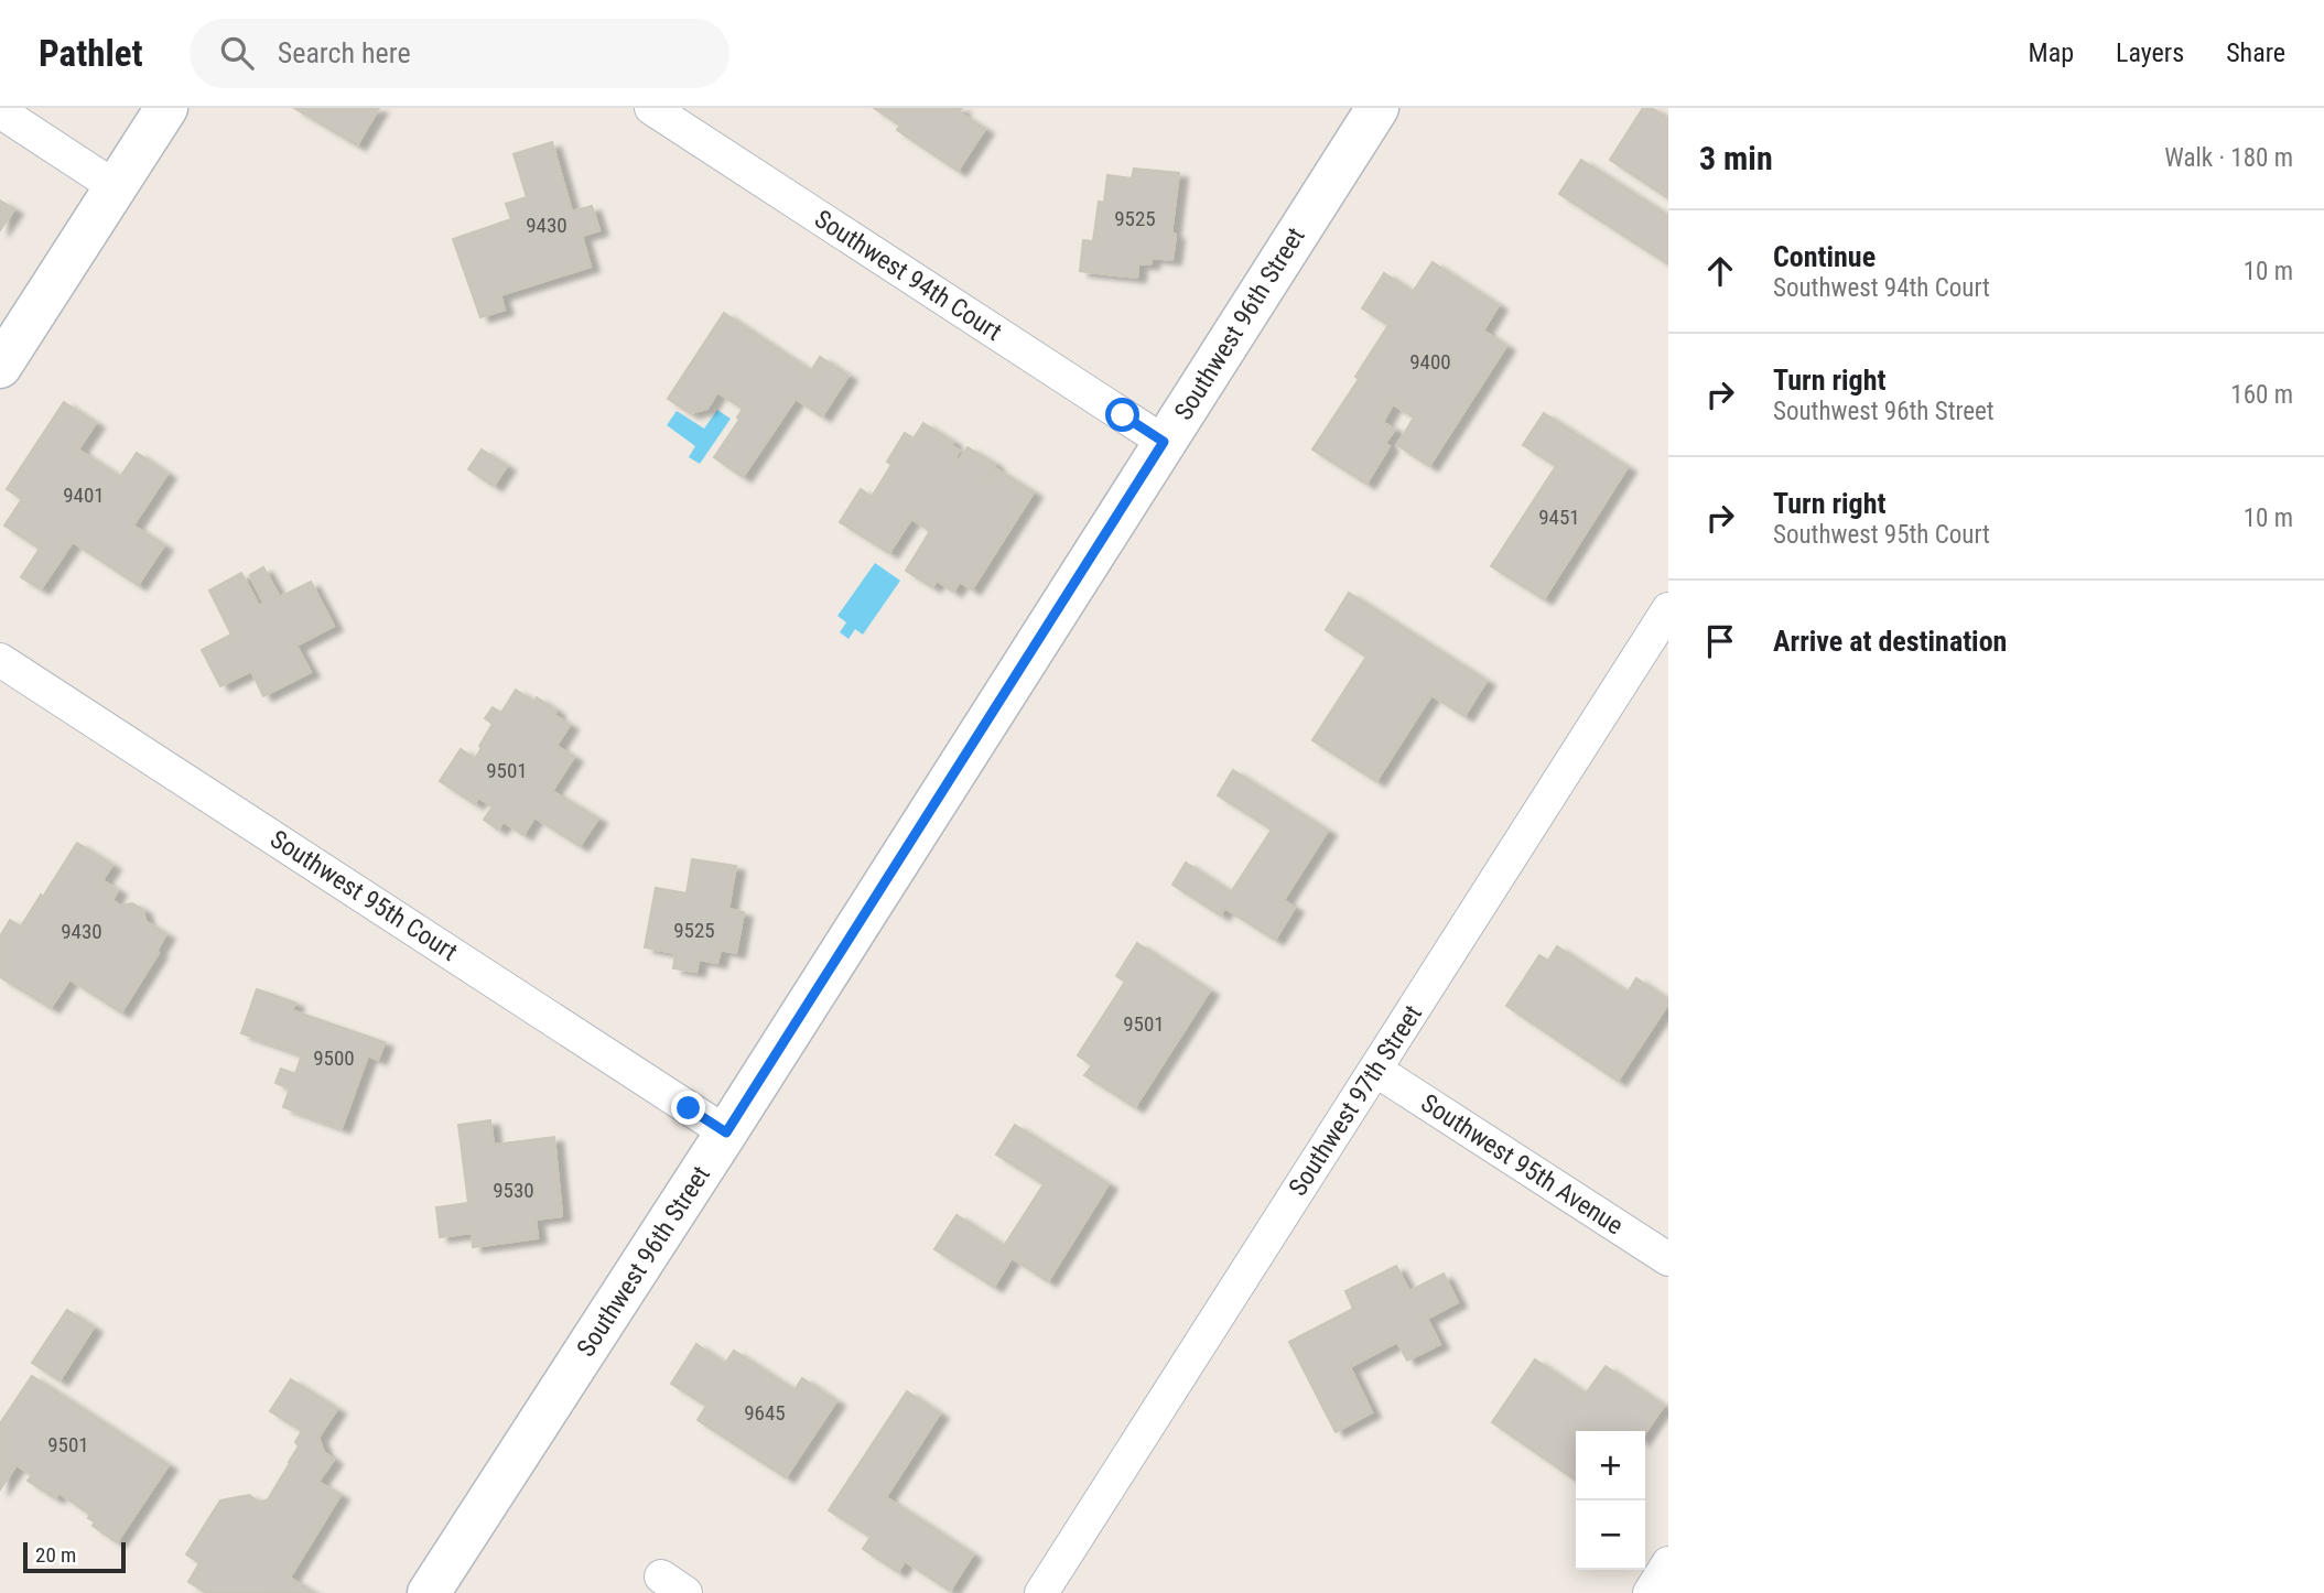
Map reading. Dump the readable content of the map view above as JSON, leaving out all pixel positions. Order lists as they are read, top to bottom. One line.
{"streets":{"street":["Southwest 94th Court","Southwest 96th Street","Southwest 95th Court","Southwest 97th Street","Southwest 95th Avenue"]},"crossings":[["Southwest 94th Court","Southwest 96th Street"],["Southwest 96th Street","Southwest 95th Court"],["Southwest 97th Street","Southwest 95th Avenue"]],"house_numbers":["9525","9430","9400","9401","9451","9501","9525","9430","9501","9500","9530","9645","9501"],"scale_bar":"20 m","page":{"header":"Pathlet","search":"Search here","nav":["Map","Layers","Share"],"heading":["3 min","Walk · 180 m"],"list":[["Continue","Southwest 94th Court","10 m"],["Turn right","Southwest 96th Street","160 m"],["Turn right","Southwest 95th Court","10 m"],"Arrive at destination"],"map_buttons":["+","−"],"scale":"20 m"}}
